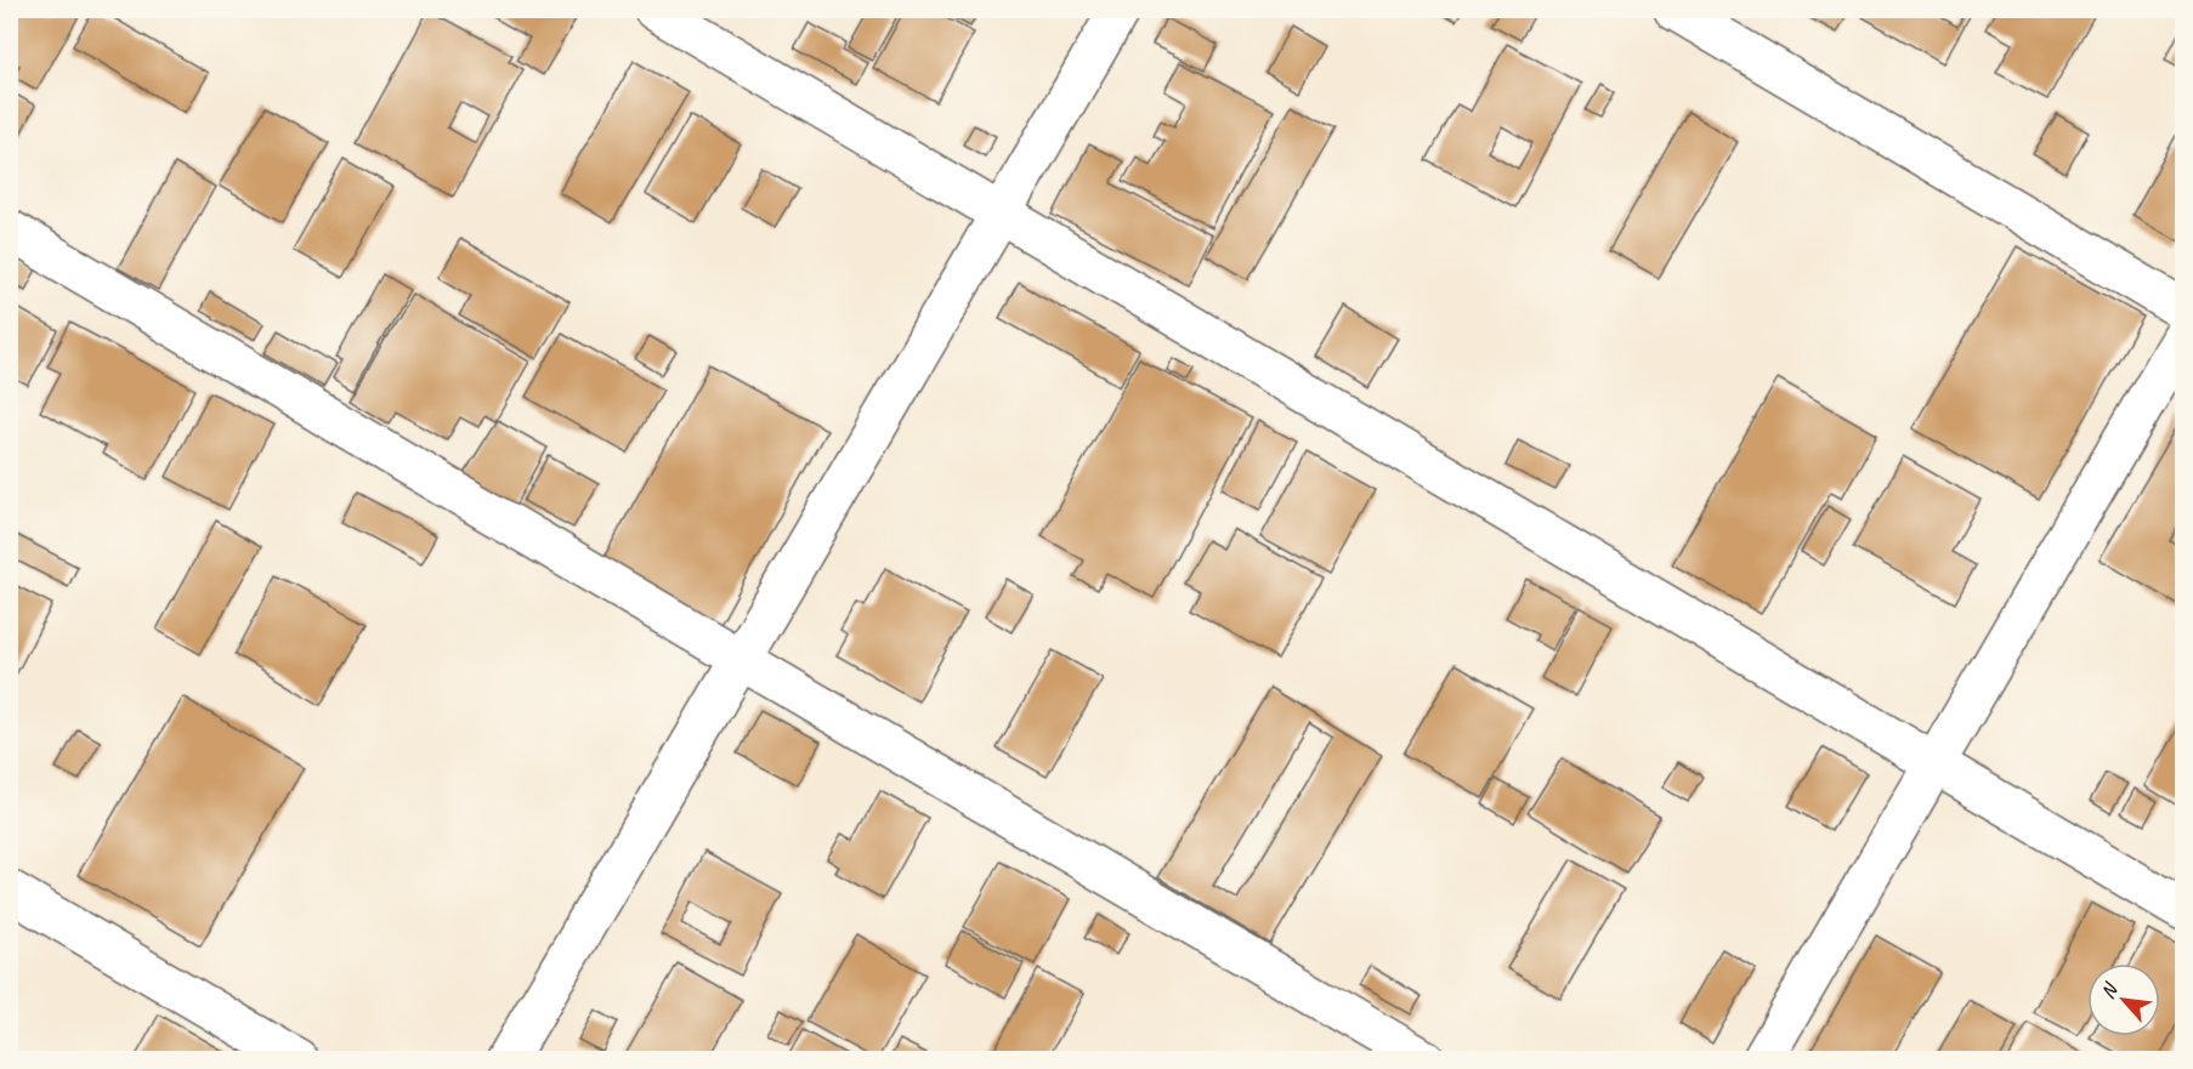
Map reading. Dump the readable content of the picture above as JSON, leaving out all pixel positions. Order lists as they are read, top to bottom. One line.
{"north":"top left"}
